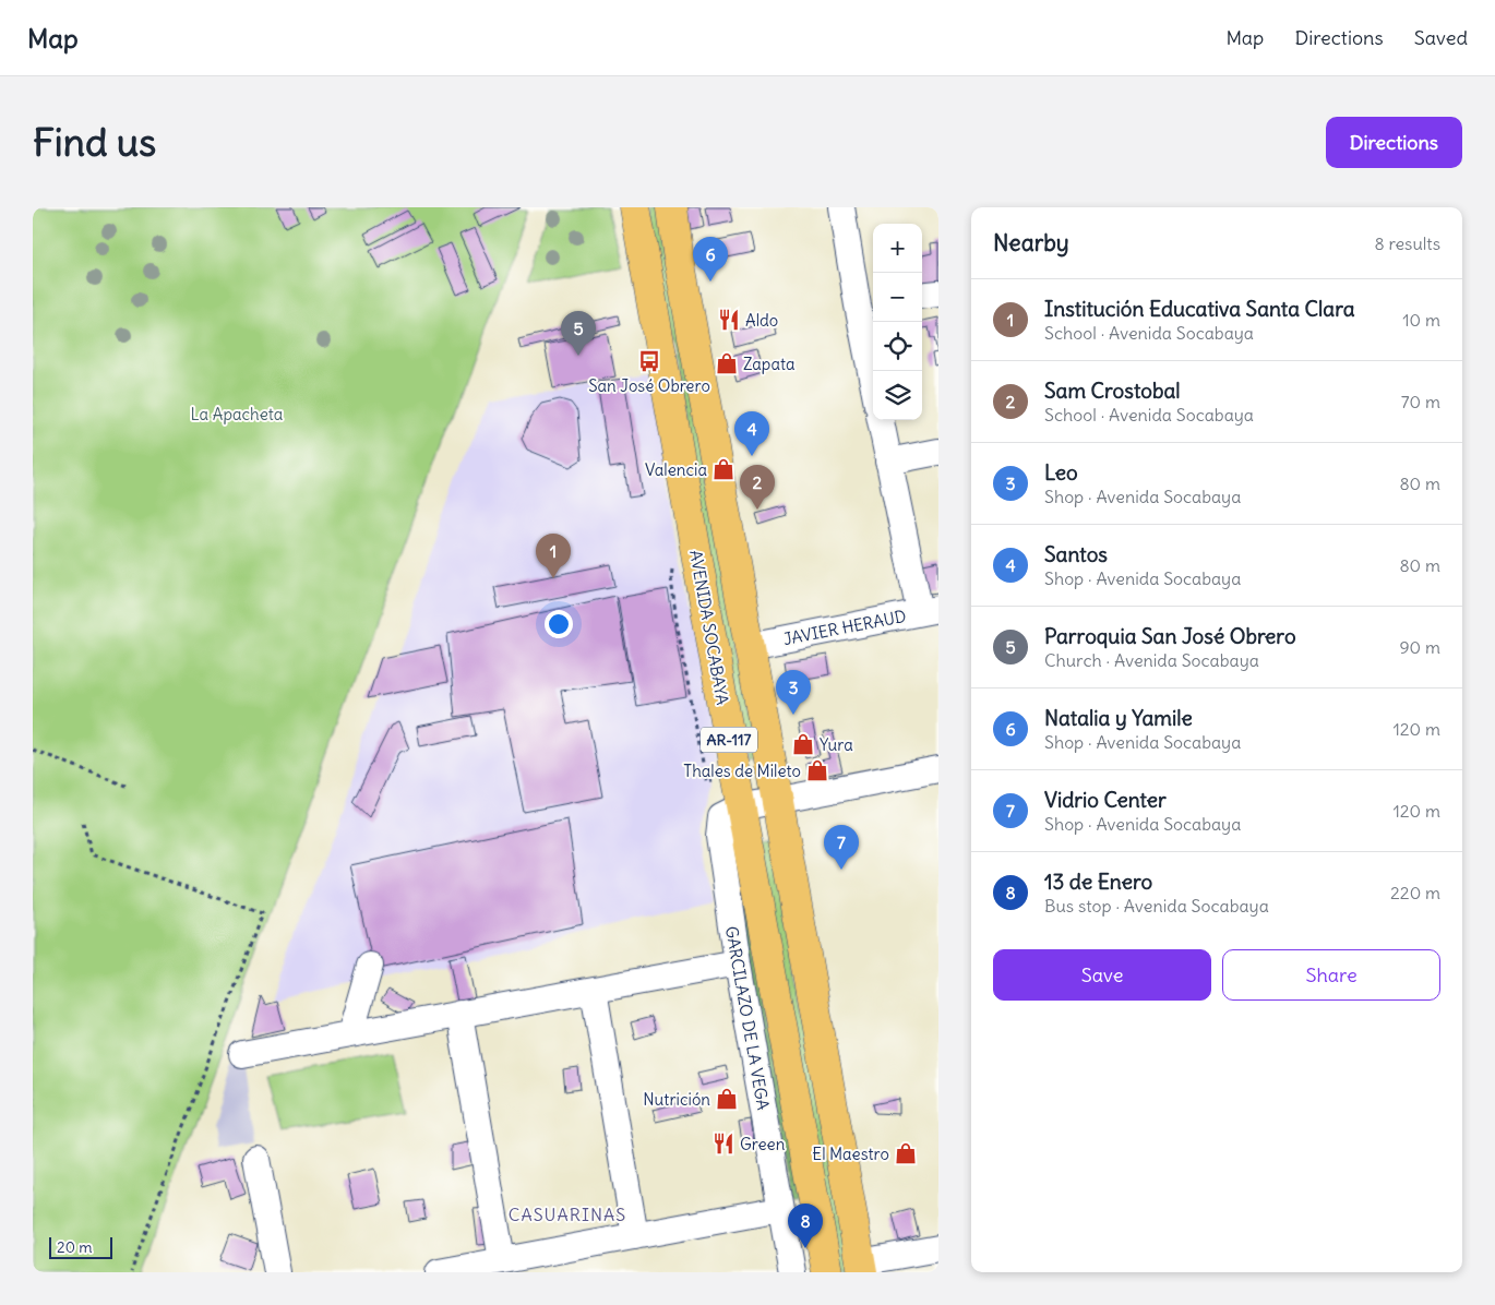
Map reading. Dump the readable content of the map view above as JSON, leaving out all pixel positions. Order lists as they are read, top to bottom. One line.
{"streets":{"main road":["AVENIDA SOCABAYA","AR-117"],"street":["JAVIER HERAUD","GARCILAZO DE LA VEGA"]},"crossings":[["AVENIDA SOCABAYA","GARCILAZO DE LA VEGA"],["JAVIER HERAUD","AR-117"]],"districts":["CASUARINAS"],"parks":["La Apacheta"],"places":{"restaurant":["Aldo","Green"],"bus stop":["San José Obrero"],"shop":["Zapata","Valencia","Yura","Thales de Mileto","Nutrición","El Maestro"]},"scale_bar":"20 m","page":{"header":"Map","nav":["Map","Directions","Saved"],"buttons":["Directions",["Save","Share"]],"title":"Find us","heading":["Nearby","8 results"],"map_buttons":["+","−"],"pins":["6","5","4","2","1","3","7","8"],"list":[{"mark":"1","name":"Institución Educativa Santa Clara","note":"School · Avenida Socabaya","value":"10 m"},{"mark":"2","name":"Sam Crostobal","note":"School · Avenida Socabaya","value":"70 m"},{"mark":"3","name":"Leo","note":"Shop · Avenida Socabaya","value":"80 m"},{"mark":"4","name":"Santos","note":"Shop · Avenida Socabaya","value":"80 m"},{"mark":"5","name":"Parroquia San José Obrero","note":"Church · Avenida Socabaya","value":"90 m"},{"mark":"6","name":"Natalia y Yamile","note":"Shop · Avenida Socabaya","value":"120 m"},{"mark":"7","name":"Vidrio Center","note":"Shop · Avenida Socabaya","value":"120 m"},{"mark":"8","name":"13 de Enero","note":"Bus stop · Avenida Socabaya","value":"220 m"}],"scale":"20 m"}}
